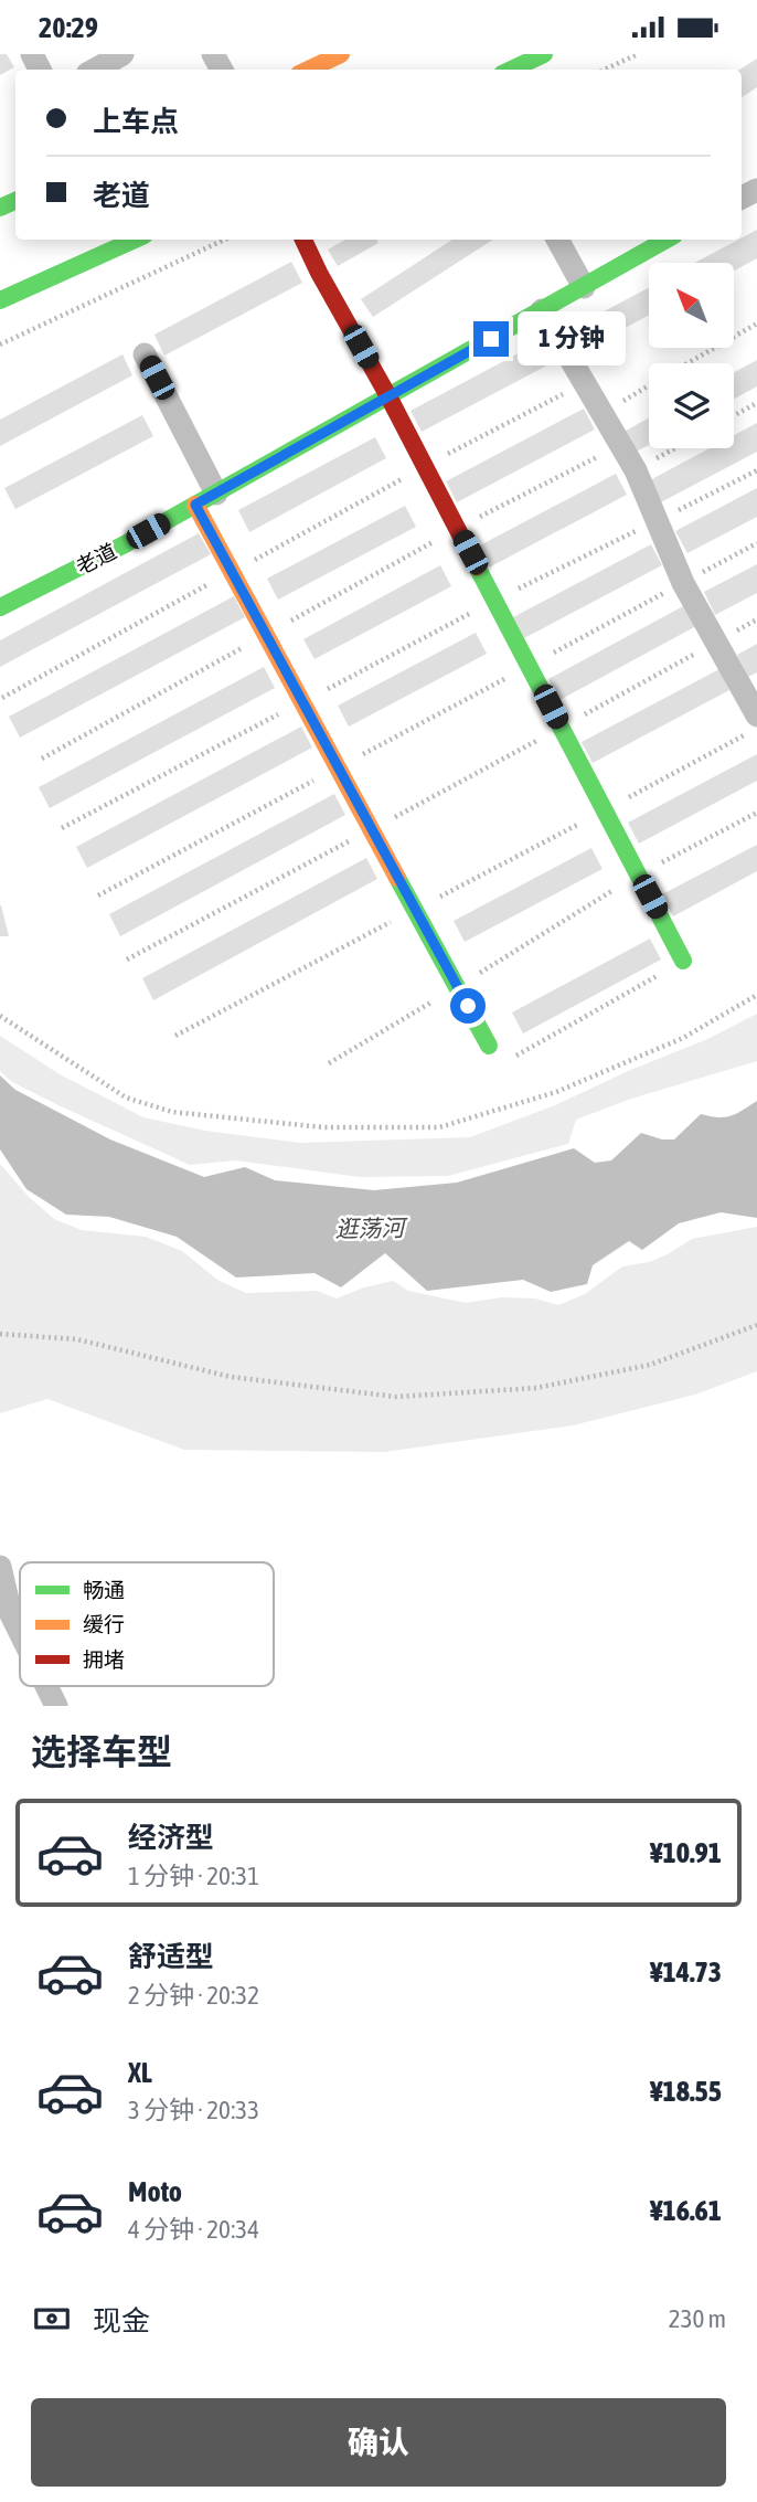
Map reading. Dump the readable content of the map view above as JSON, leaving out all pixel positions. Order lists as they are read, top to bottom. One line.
{"streets":{"street":["老道"]},"water":["逛荡河"],"legend":["畅通","缓行","拥堵"],"north":"top left","page":{"status":"20:29","banner":["上车点","老道"],"bubble":"1 分钟","heading":"选择车型","list":[{"name":"经济型","note":"1 分钟 · 20:31","value":"¥10.91"},{"name":"舒适型","note":"2 分钟 · 20:32","value":"¥14.73"},{"name":"XL","note":"3 分钟 · 20:33","value":"¥18.55"},{"name":"Moto","note":"4 分钟 · 20:34","value":"¥16.61"}],"pay":["现金","230 m"],"buttons":"确认"}}
